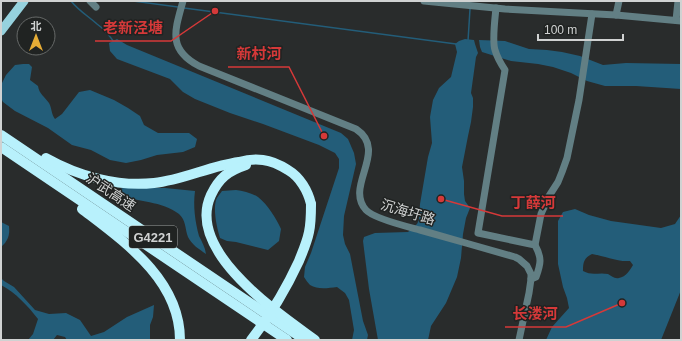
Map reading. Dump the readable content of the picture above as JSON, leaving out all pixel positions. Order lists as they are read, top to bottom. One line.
{"streets":{"highway":["沪武高速","G4221"],"street":["沉海圩路"]},"places":["老新泾塘","新村河","丁薛河","长溇河"],"scale_bar":"100 m","north":"top"}
